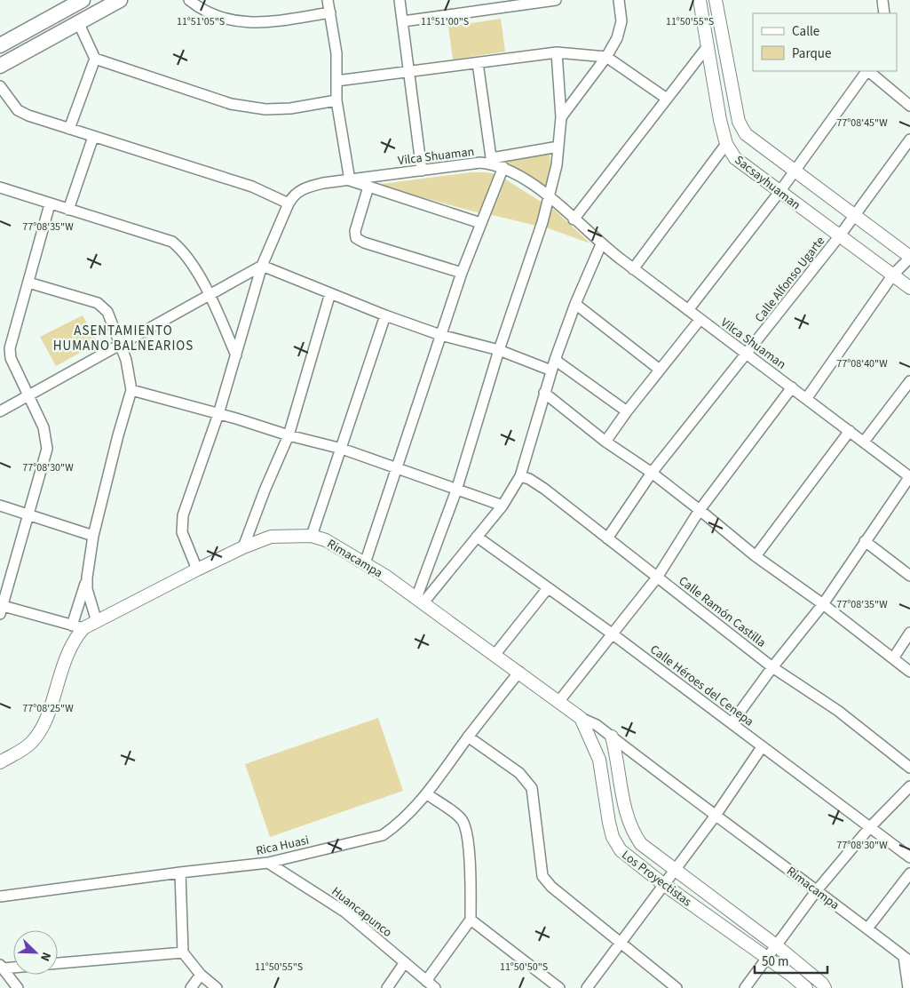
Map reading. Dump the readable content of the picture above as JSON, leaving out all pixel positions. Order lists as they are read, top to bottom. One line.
{"streets":{"street":["Vilca Shuaman","Sacsayhuaman","Calle Alfonso Ugarte","Rimacampa","Calle Ramón Castilla","Calle Héroes del Cenepa","Rica Huasi","Los Proyectistas","Huancapunco"]},"crossings":[["Vilca Shuaman","Calle Alfonso Ugarte"],["Vilca Shuaman","Rimacampa"],["Sacsayhuaman","Calle Alfonso Ugarte"],["Calle Alfonso Ugarte","Calle Ramón Castilla"],["Rimacampa","Rica Huasi"],["Rimacampa","Los Proyectistas"],["Rica Huasi","Huancapunco"]],"districts":["ASENTAMIENTO HUMANO BALNEARIOS"],"legend":["Calle","Parque"],"scale_bar":"50 m","north":"bottom right","coordinates":["11°51'05\"S","11°51'00\"S","11°50'55\"S","77°08'45\"W","77°08'35\"W","77°08'40\"W","77°08'30\"W","77°08'25\"W","11°50'50\"S"]}
